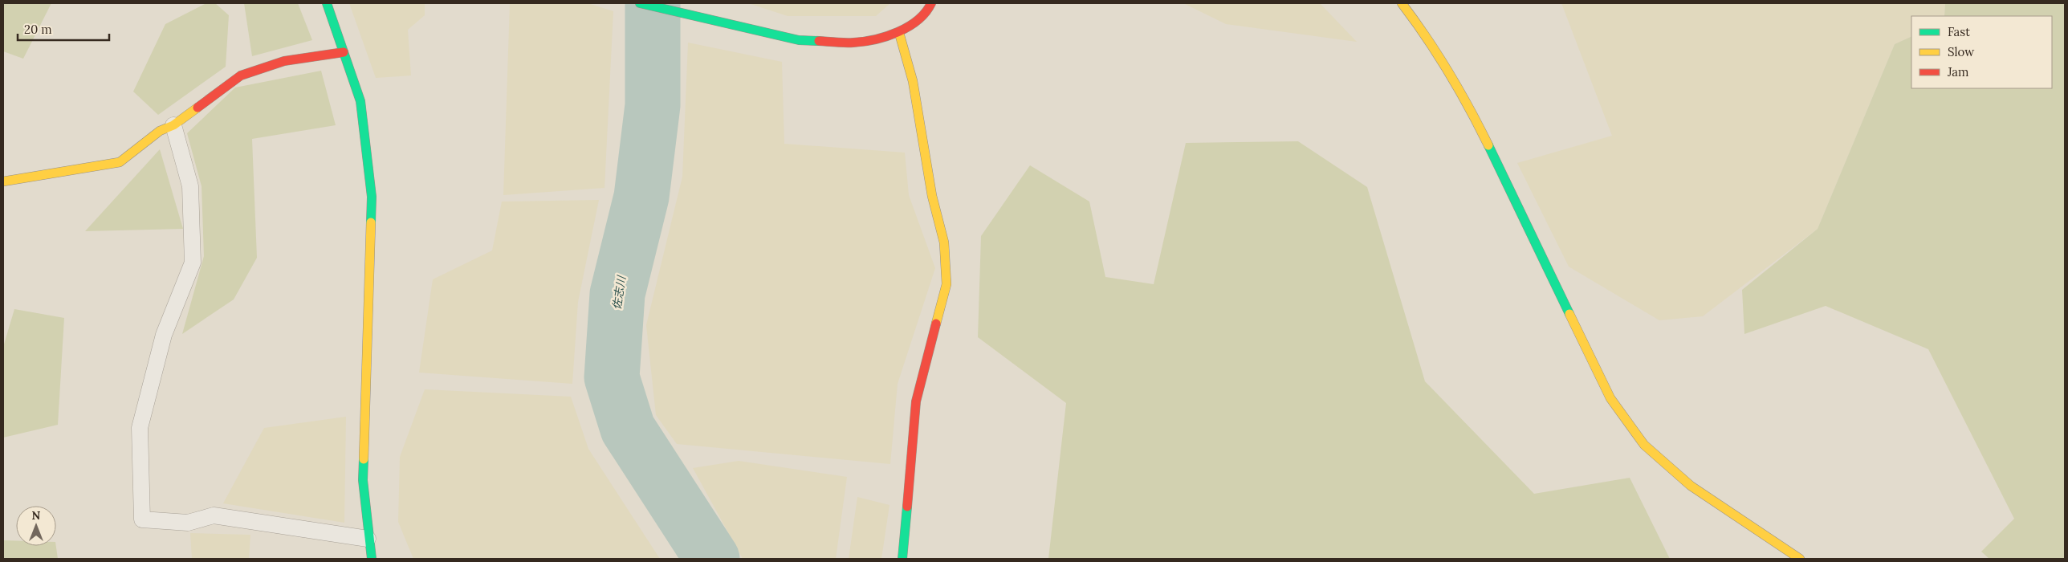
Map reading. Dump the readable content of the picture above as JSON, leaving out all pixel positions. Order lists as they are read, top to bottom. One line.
{"water":["佐志川"],"legend":["Fast","Slow","Jam"],"scale_bar":"20 m","north":"top"}
